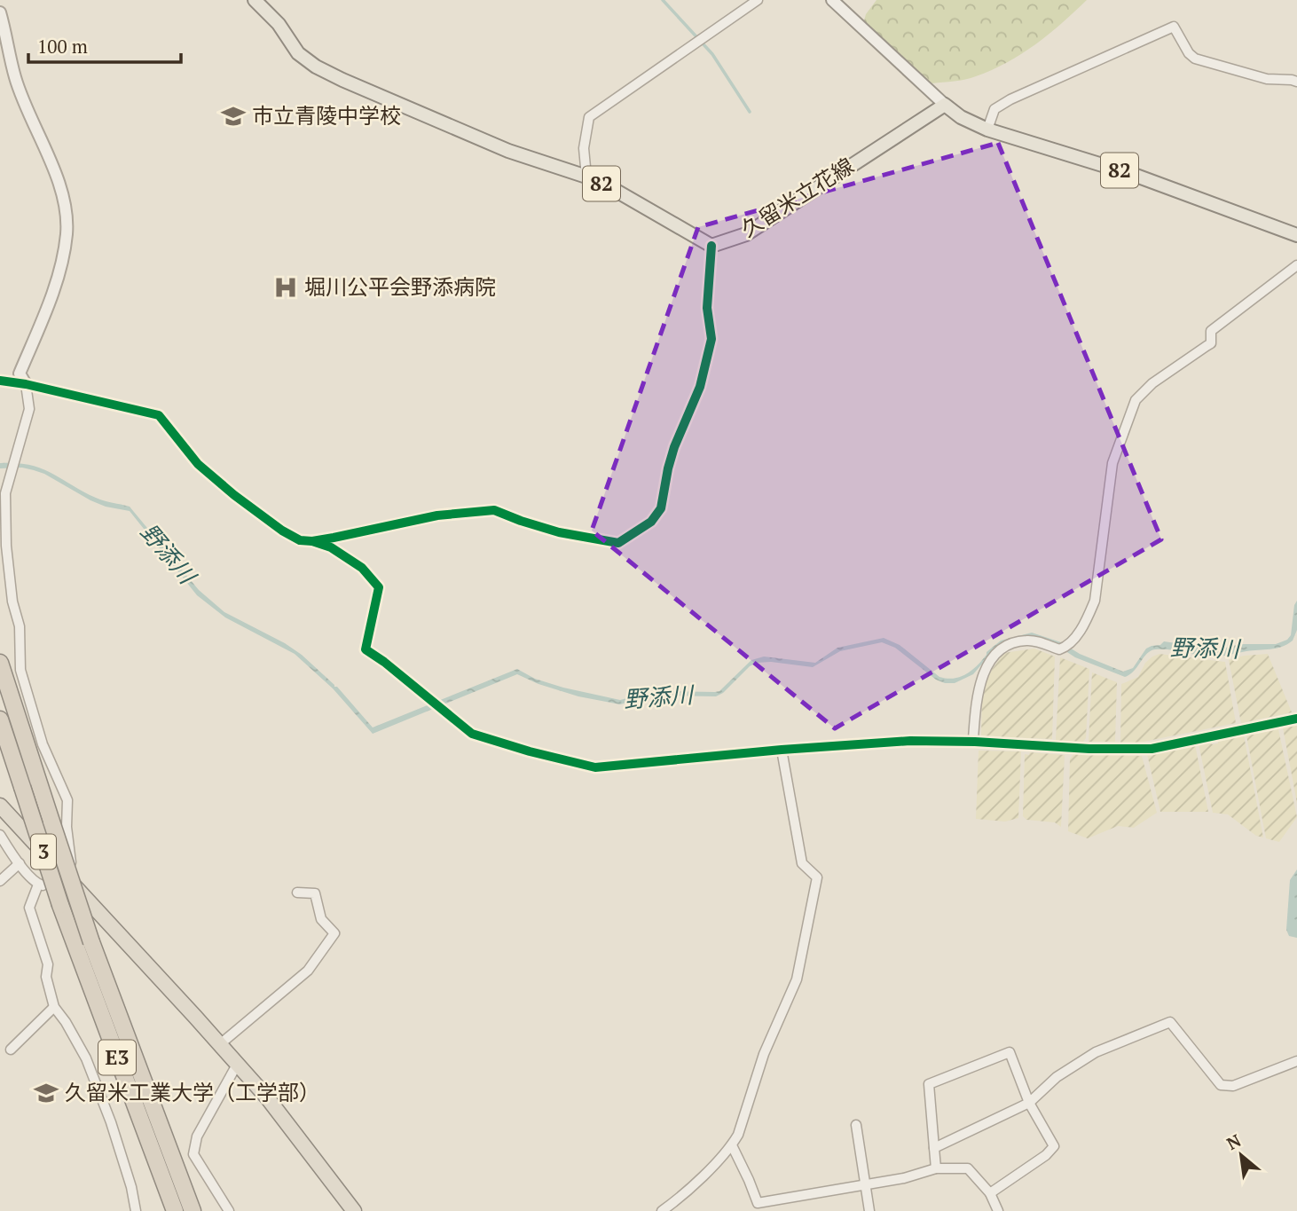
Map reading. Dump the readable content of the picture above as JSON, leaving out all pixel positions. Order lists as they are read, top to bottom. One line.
{"streets":{"highway":["3","E3"],"main road":["82","久留米立花線"]},"crossings":[["82","久留米立花線"]],"water":["野添川"],"places":{"school or university":["市立青陵中学校","久留米工業大学（工学部）"],"hospital":["堀川公平会野添病院"]},"scale_bar":"100 m","north":"top left"}
